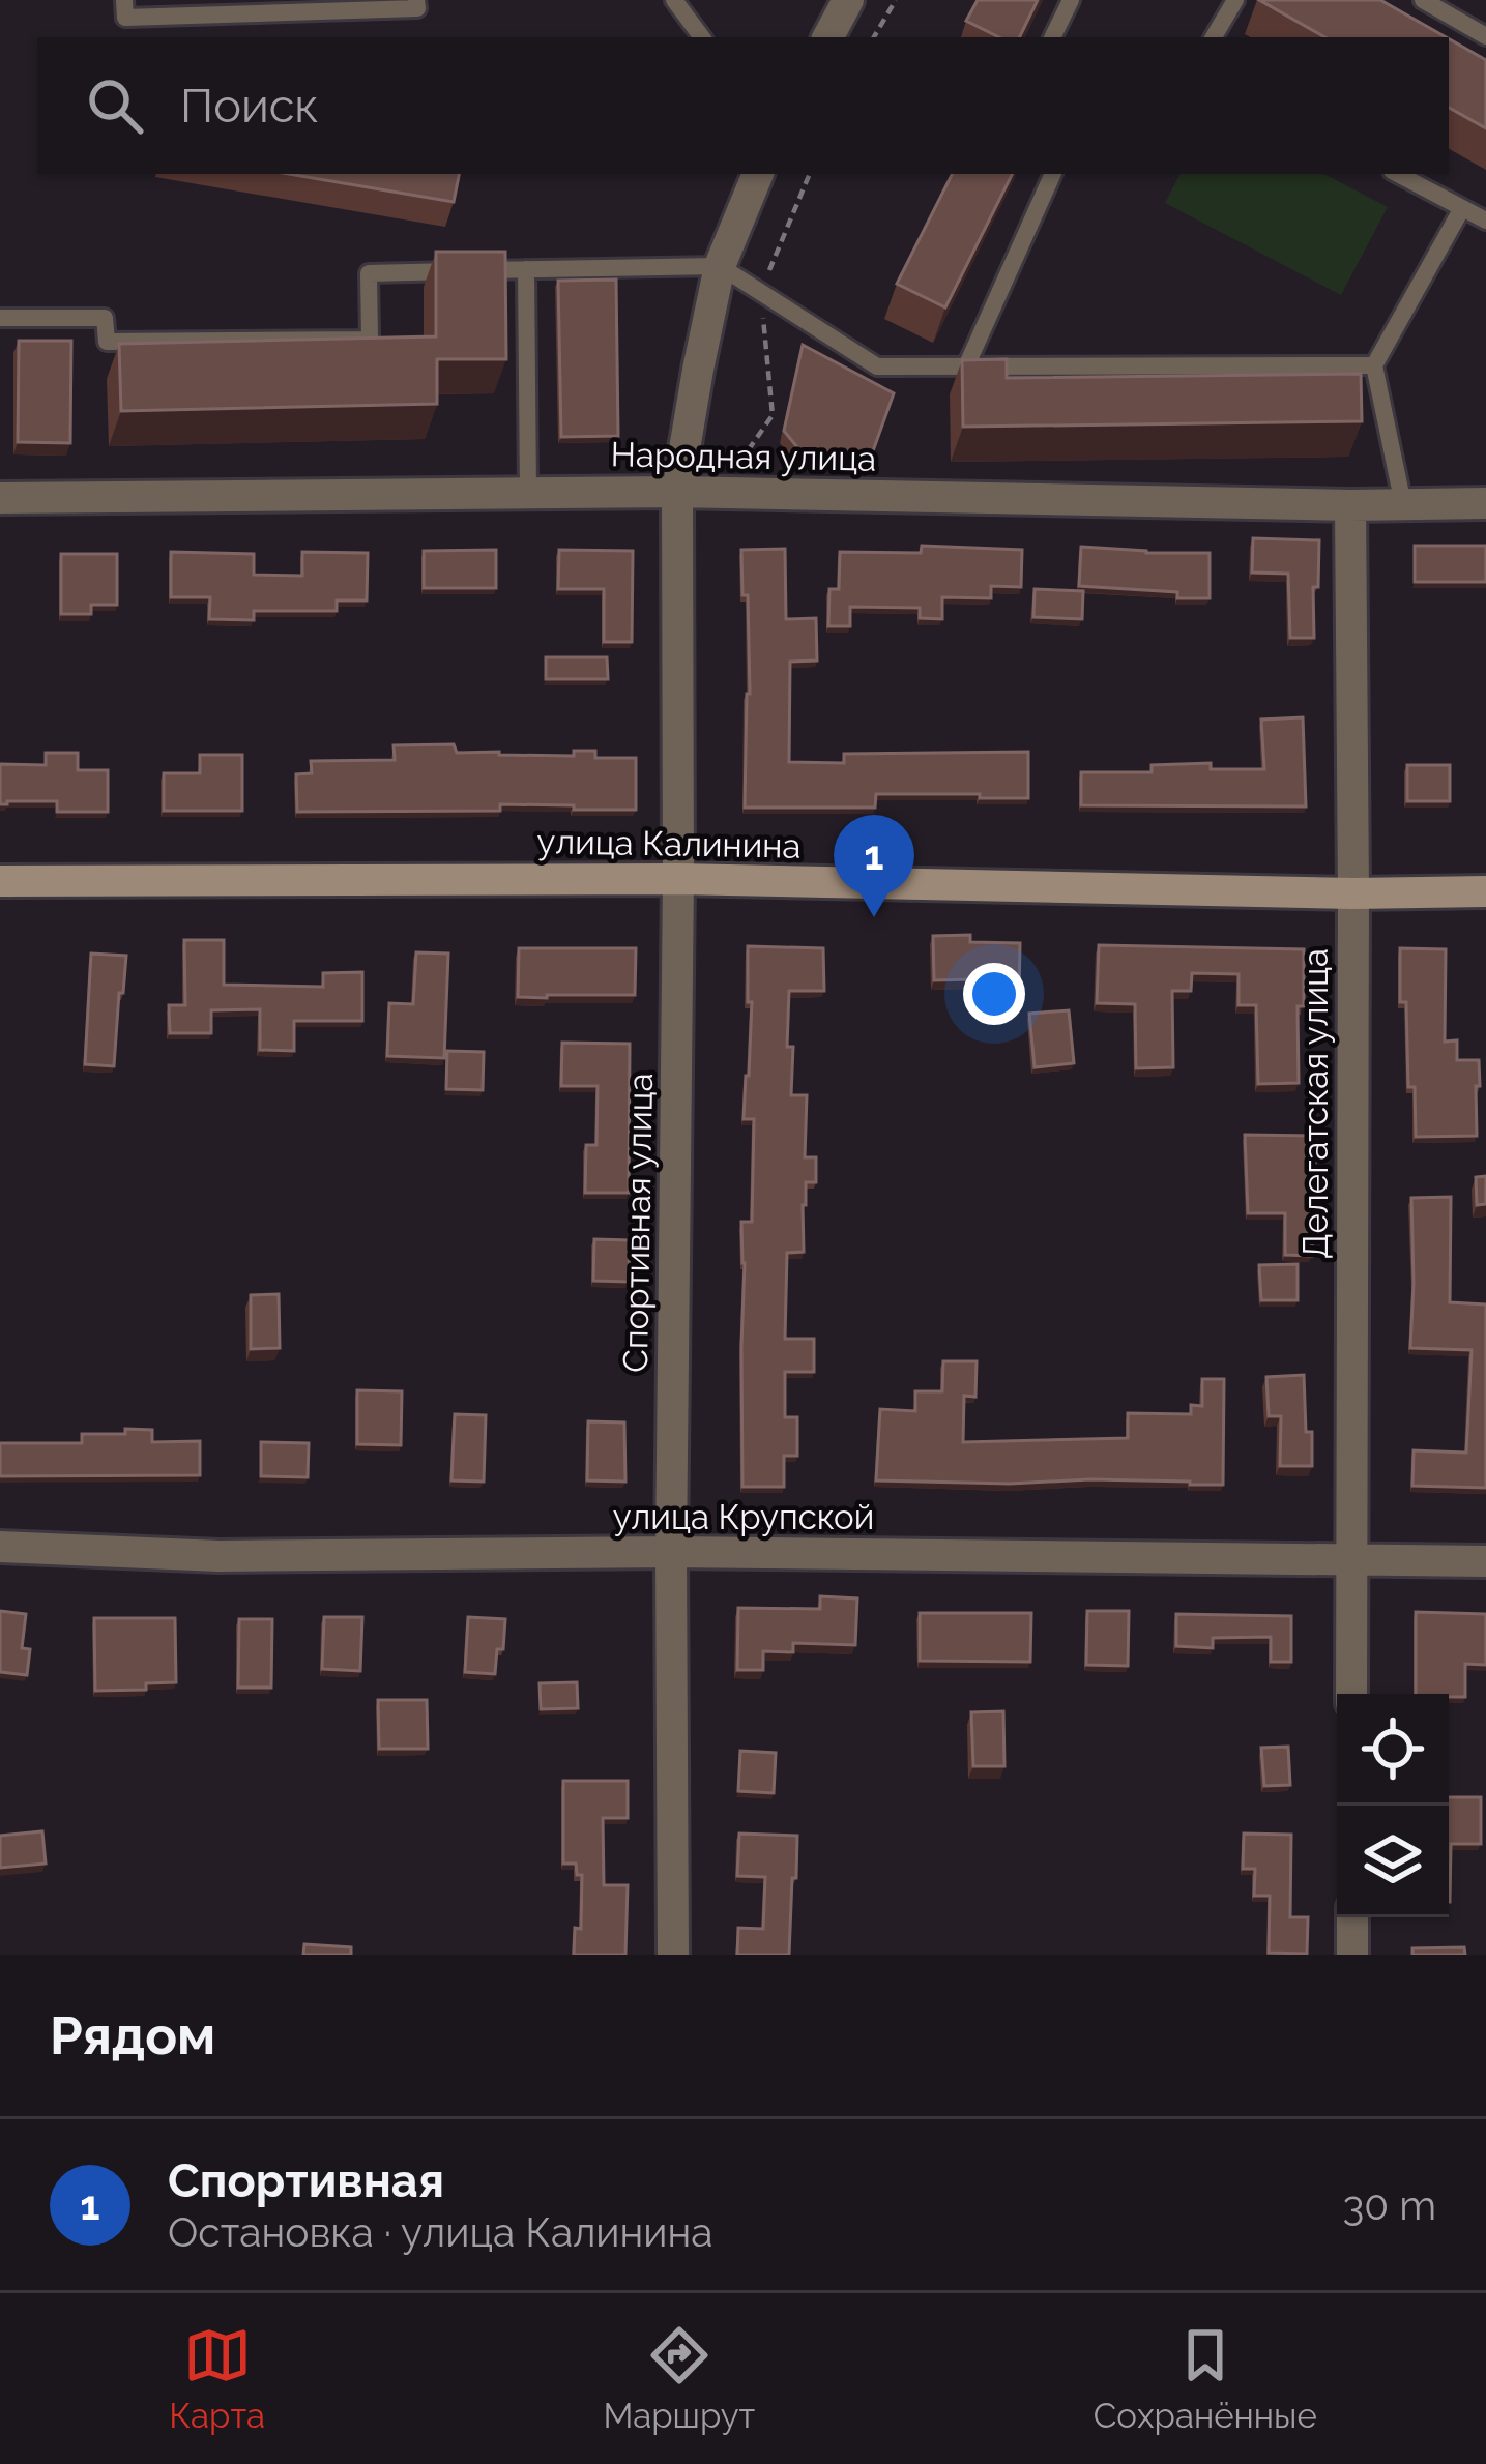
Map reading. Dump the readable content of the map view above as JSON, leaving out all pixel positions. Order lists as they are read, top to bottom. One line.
{"streets":{"street":["Народная улица","улица Калинина","Делегатская улица","Спортивная улица","улица Крупской"]},"crossings":[["Народная улица","Делегатская улица"],["Народная улица","Спортивная улица"],["улица Калинина","Делегатская улица"],["улица Калинина","Спортивная улица"],["Делегатская улица","улица Крупской"],["Спортивная улица","улица Крупской"]],"page":{"search":"Поиск","pins":"1","heading":"Рядом","list":[{"mark":"1","name":"Спортивная","note":"Остановка · улица Калинина","value":"30 m"}],"nav":["Карта","Маршрут","Сохранённые"]}}
